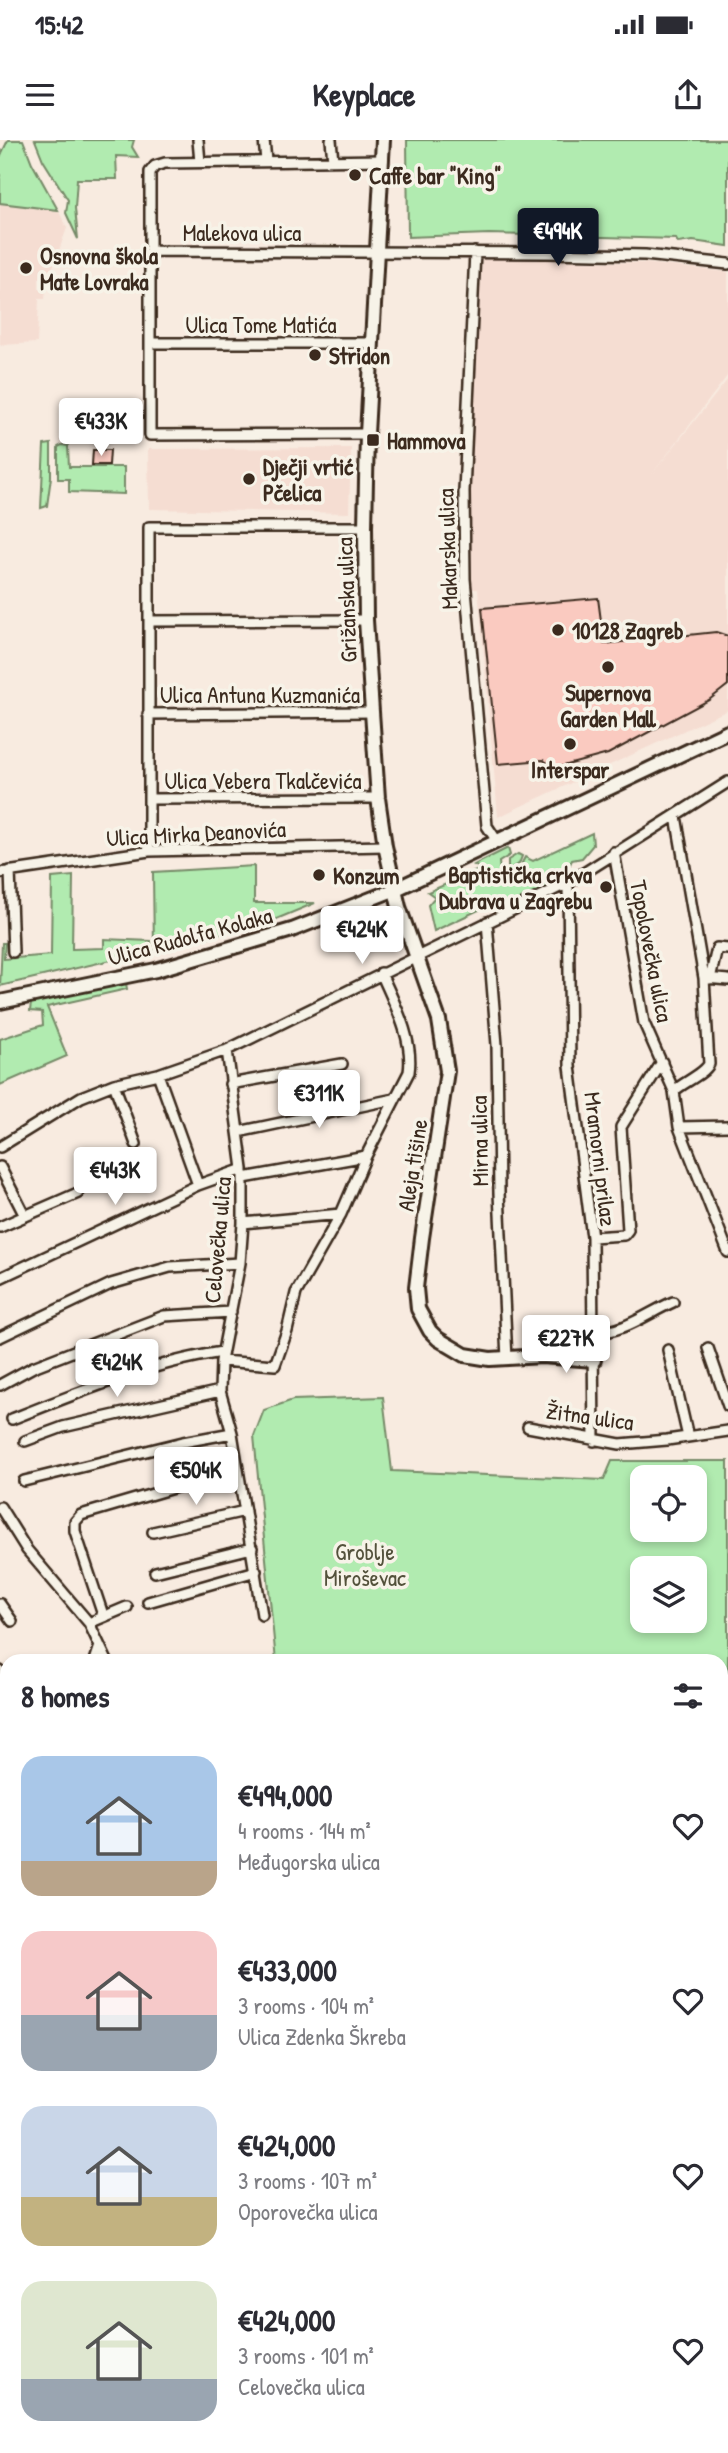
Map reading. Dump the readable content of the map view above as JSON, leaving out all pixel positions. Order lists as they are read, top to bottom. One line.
{"streets":{"street":["Malekova ulica","Ulica Tome Matića","Makarska ulica","Grižanska ulica","Ulica Antuna Kuzmanića","Ulica Vebera Tkalčevića","Ulica Mirka Deanovića","Ulica Rudolfa Kolaka","Topolovečka ulica","Mirna ulica","Mramorni prilaz","Aleja tišine","Celovečka ulica","Žitna ulica"]},"crossings":[["Malekova ulica","Makarska ulica"],["Malekova ulica","Grižanska ulica"],["Ulica Tome Matića","Grižanska ulica"],["Makarska ulica","Ulica Rudolfa Kolaka"],["Grižanska ulica","Ulica Antuna Kuzmanića"],["Grižanska ulica","Ulica Vebera Tkalčevića"],["Grižanska ulica","Ulica Mirka Deanovića"],["Grižanska ulica","Ulica Rudolfa Kolaka"],["Grižanska ulica","Aleja tišine"],["Ulica Rudolfa Kolaka","Aleja tišine"],["Mirna ulica","Aleja tišine"],["Mramorni prilaz","Aleja tišine"],["Mramorni prilaz","Žitna ulica"]],"parks":["Groblje Miroševac"],"places":{"other":["Caffe bar \"King\"","Osnovna škola Mate Lovraka","Stridon","Dječji vrtić Pčelica","10128 Zagreb","Supernova Garden Mall","Interspar","Konzum","Baptistička crkva Dubrava u Zagrebu"],"transit":["Hammova"]},"page":{"status":"15:42","header":"Keyplace","price":["€494K","€433K","€424K","€311K","€443K","€227K","€424K","€504K"],"heading":"8 homes","list":[{"name":"€494,000","note":"4 rooms · 144 m² · Međugorska ulica"},{"name":"€433,000","note":"3 rooms · 104 m² · Ulica Zdenka Škreba"},{"name":"€424,000","note":"3 rooms · 107 m² · Oporovečka ulica"},{"name":"€424,000","note":"3 rooms · 101 m² · Celovečka ulica"}]}}
